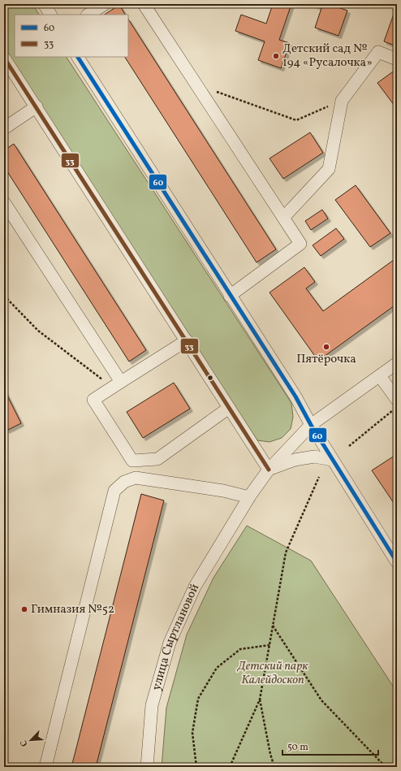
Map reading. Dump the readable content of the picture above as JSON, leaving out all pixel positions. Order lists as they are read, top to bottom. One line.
{"streets":{"street":["улица Сыртлановой"]},"parks":["Детский парк Калейдоскоп"],"places":["Детский сад № 194 «Русалочка»","Пятёрочка","Гимназия №52"],"lines":["transit line 60","transit line 33"],"legend":["60","33"],"scale_bar":"50 m","north":"bottom left"}
